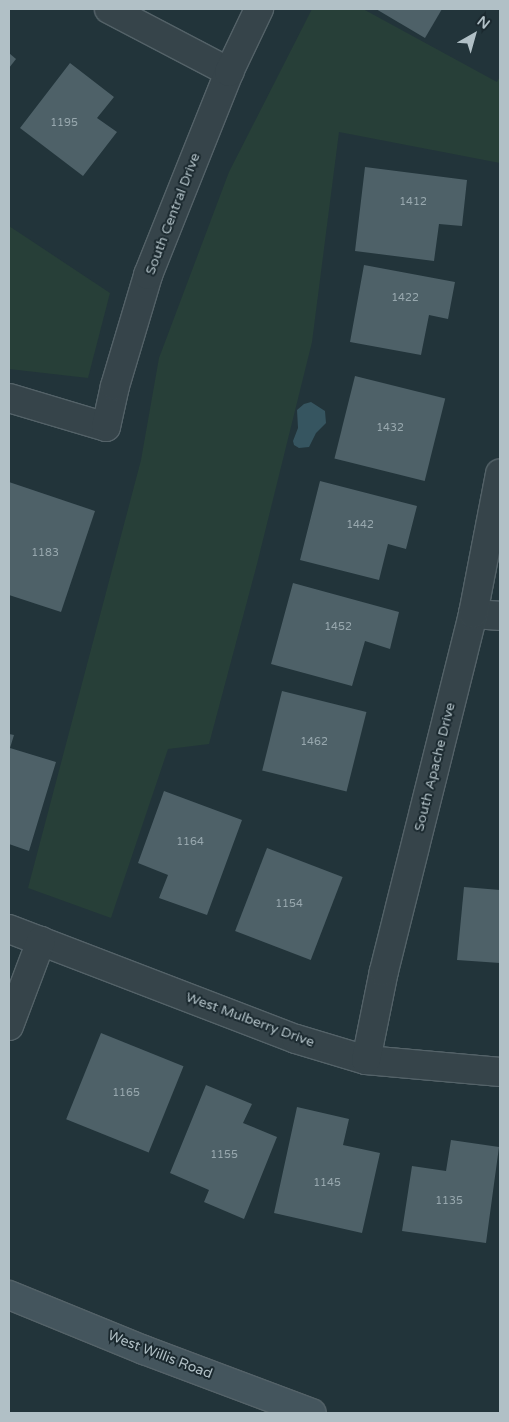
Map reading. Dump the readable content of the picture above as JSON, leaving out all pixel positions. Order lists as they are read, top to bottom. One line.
{"streets":{"street":["South Central Drive","South Apache Drive","West Mulberry Drive","West Willis Road"]},"crossings":[["South Apache Drive","West Mulberry Drive"]],"house_numbers":["1195","1412","1422","1432","1442","1183","1452","1462","1164","1154","1165","1155","1145","1135"],"north":"top right"}
